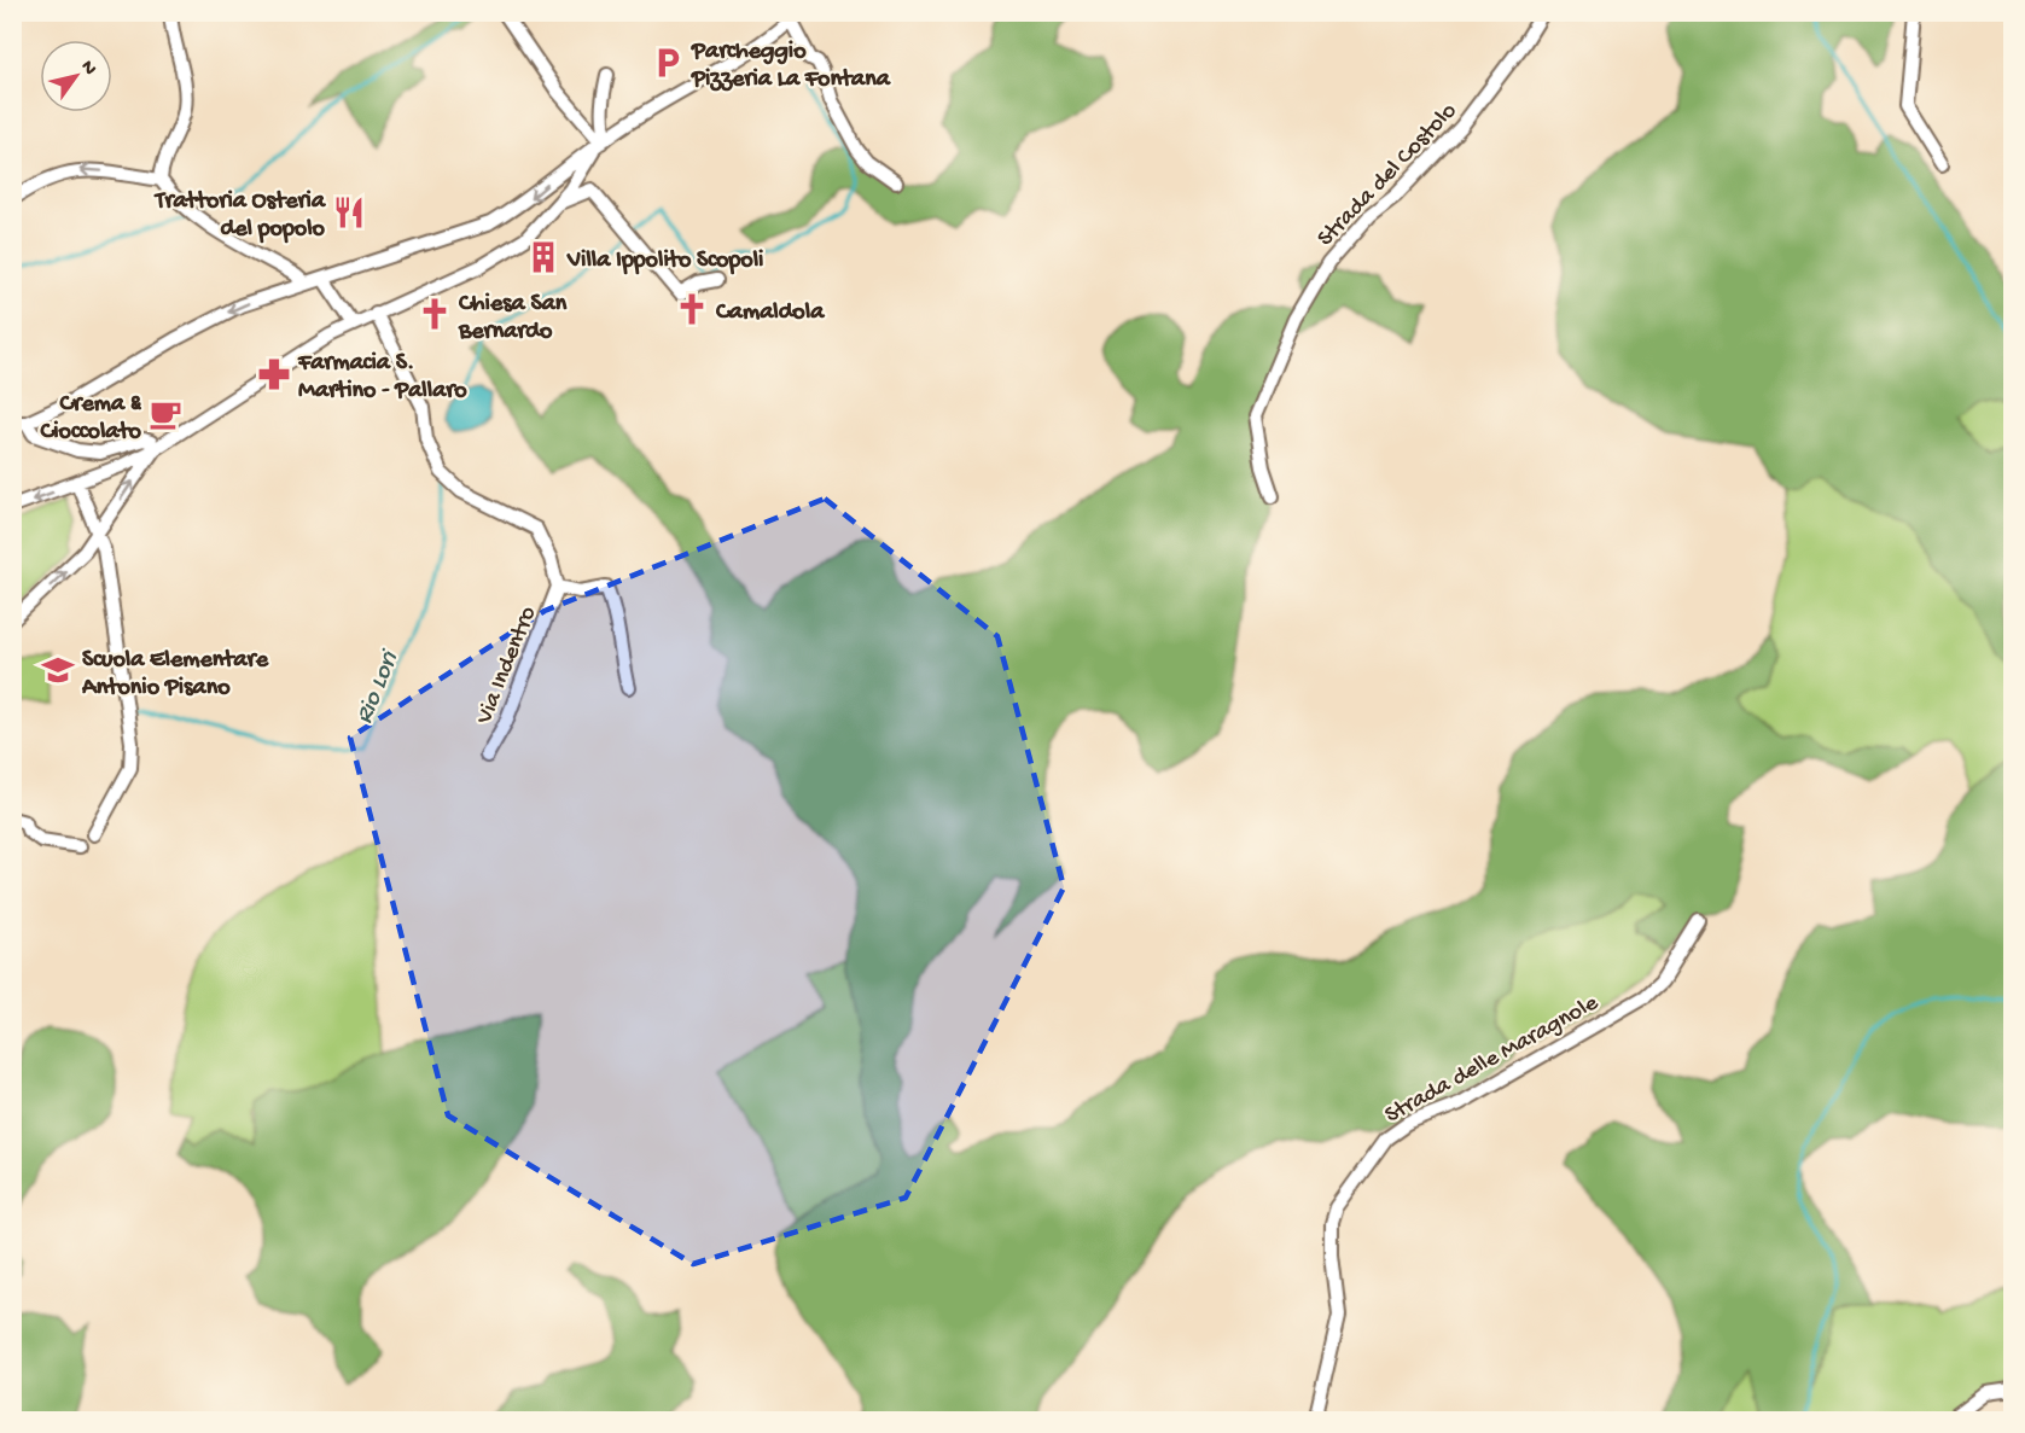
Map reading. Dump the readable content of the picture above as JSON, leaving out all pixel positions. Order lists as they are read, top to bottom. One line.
{"streets":{"street":["Strada del Costolo","Via Indentro","Strada delle Maragnole"]},"water":["Rio Lori"],"places":{"parking":["Parcheggio Pizzeria La Fontana"],"restaurant":["Trattoria Osteria del popolo"],"building":["Villa Ippolito Scopoli"],"church":["Camaldola","Chiesa San Bernardo"],"pharmacy":["Farmacia S. Martino - Pallaro"],"cafe":["Crema & Cioccolato"],"school or university":["Scuola Elementare Antonio Pisano"]},"north":"top right"}
